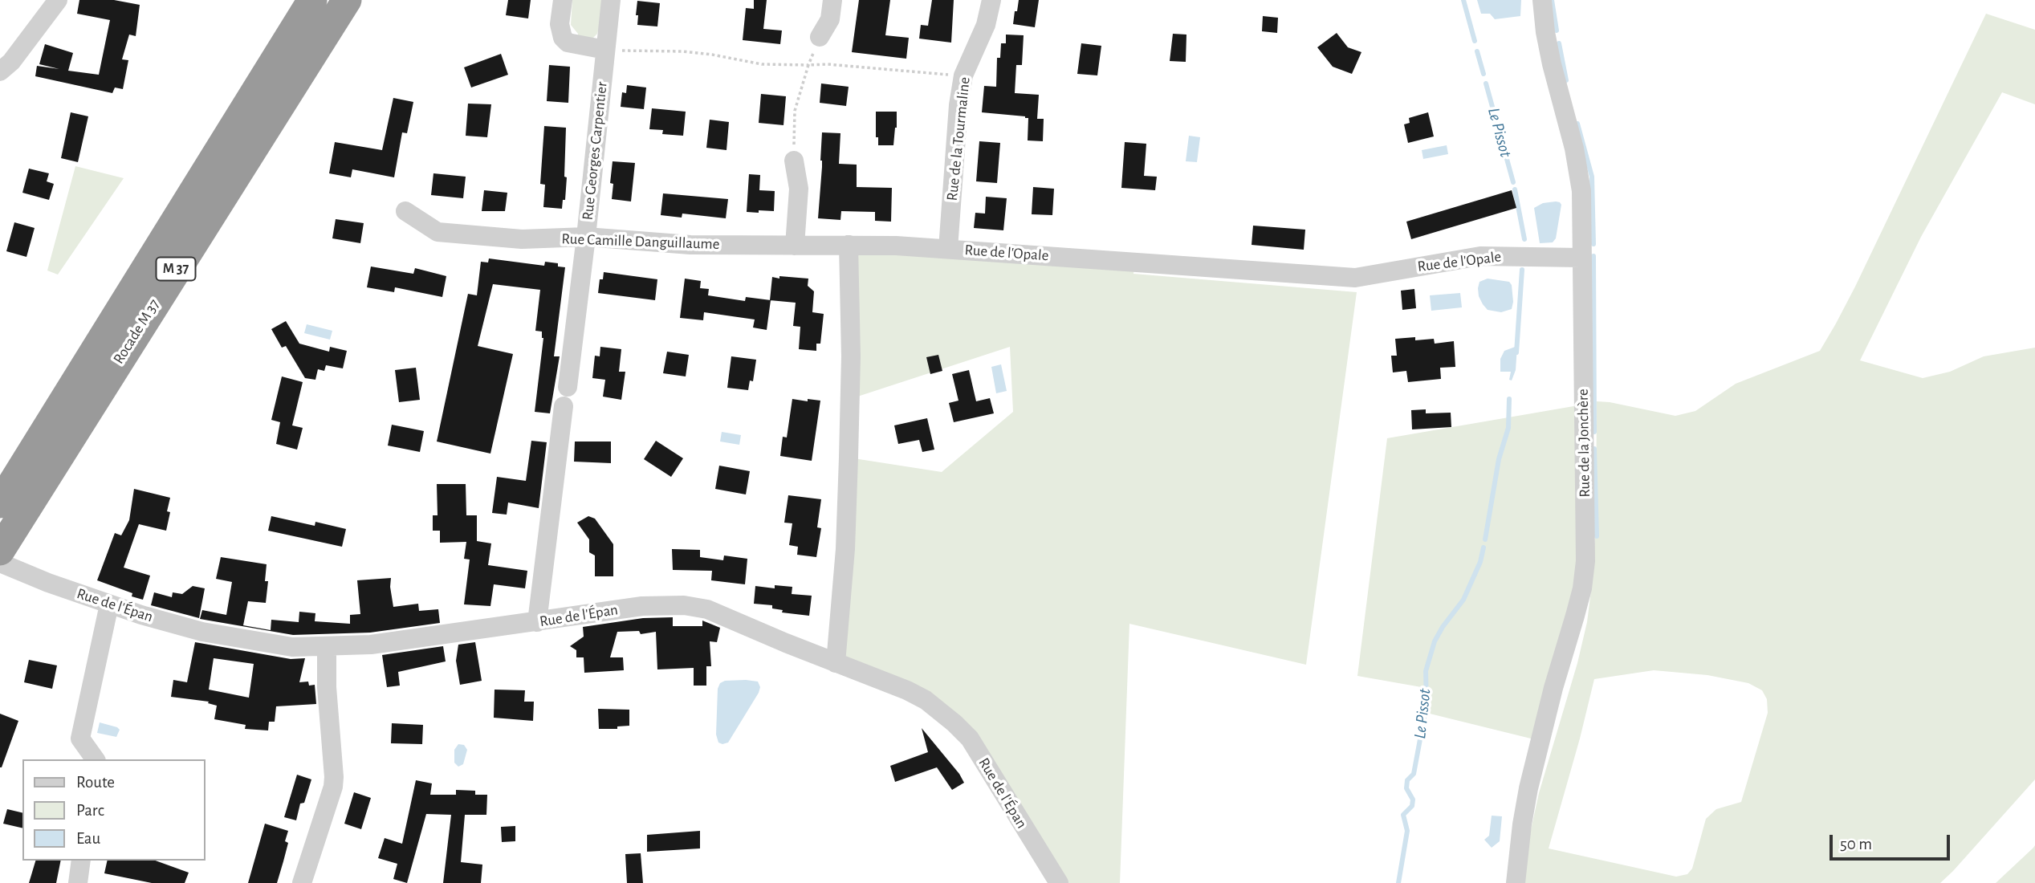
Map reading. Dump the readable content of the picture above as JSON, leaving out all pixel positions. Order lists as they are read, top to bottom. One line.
{"streets":{"highway":["M 37","Rocade M 37"],"street":["Rue de la Tourmaline","Rue Georges Carpentier","Rue Camille Danguillaume","Rue de l'Opale","Rue de la Jonchère","Rue de l'Épan"]},"crossings":[["Rue de la Tourmaline","Rue de l'Opale"],["Rue Georges Carpentier","Rue Camille Danguillaume"],["Rue Camille Danguillaume","Rue de l'Opale"],["Rue de l'Opale","Rue de la Jonchère"]],"water":["Le Pissot"],"legend":["Route","Parc","Eau"],"scale_bar":"50 m"}
